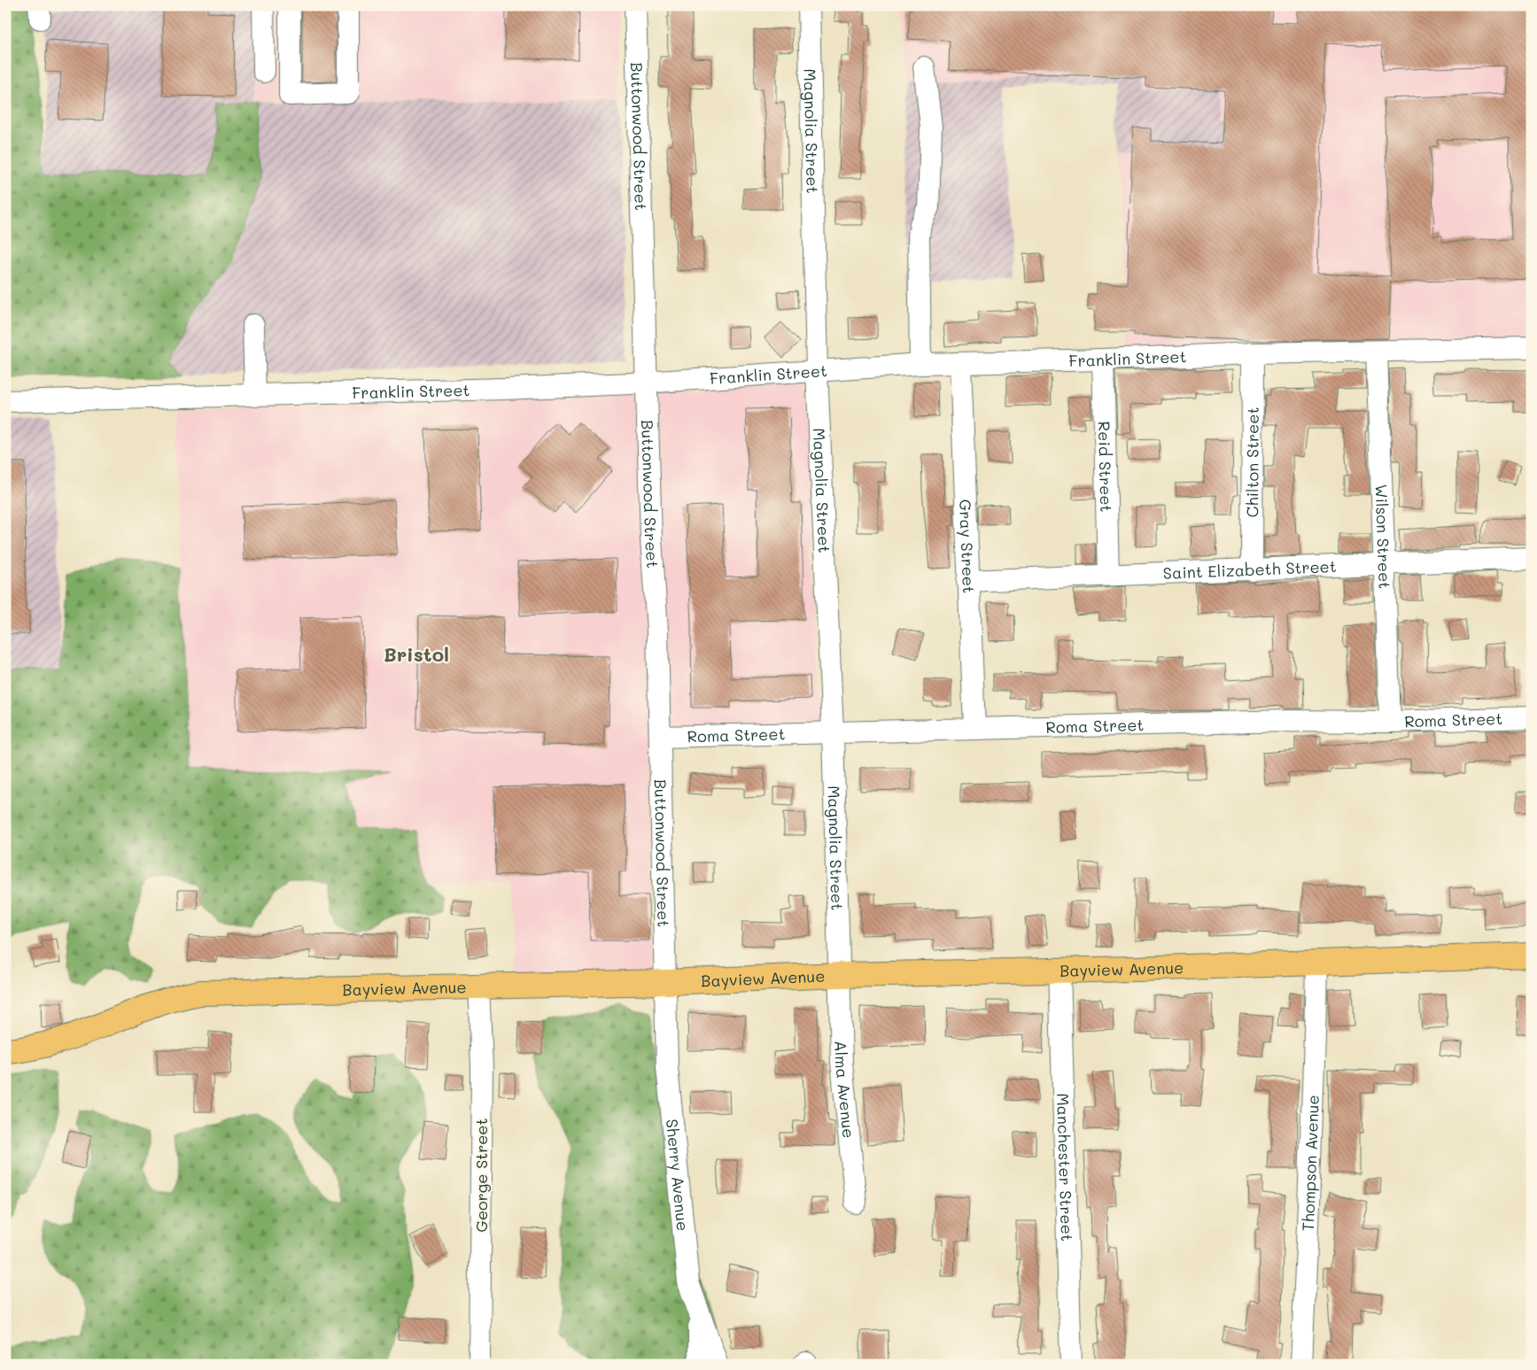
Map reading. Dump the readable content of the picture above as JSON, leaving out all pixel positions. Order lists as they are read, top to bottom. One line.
{"streets":{"main road":["Bayview Avenue"],"street":["Magnolia Street","Buttonwood Street","Franklin Street","Chilton Street","Reid Street","Wilson Street","Gray Street","Saint Elizabeth Street","Roma Street","Alma Avenue","Thompson Avenue","Manchester Street","George Street","Sherry Avenue"]},"crossings":[["Magnolia Street","Franklin Street"],["Magnolia Street","Roma Street"],["Magnolia Street","Bayview Avenue"],["Magnolia Street","Alma Avenue"],["Buttonwood Street","Franklin Street"],["Buttonwood Street","Roma Street"],["Buttonwood Street","Bayview Avenue"],["Buttonwood Street","Sherry Avenue"],["Franklin Street","Chilton Street"],["Franklin Street","Reid Street"],["Franklin Street","Wilson Street"],["Franklin Street","Gray Street"],["Chilton Street","Saint Elizabeth Street"],["Reid Street","Saint Elizabeth Street"],["Wilson Street","Saint Elizabeth Street"],["Wilson Street","Roma Street"],["Gray Street","Saint Elizabeth Street"],["Gray Street","Roma Street"],["Bayview Avenue","Alma Avenue"],["Bayview Avenue","Thompson Avenue"],["Bayview Avenue","Manchester Street"],["Bayview Avenue","George Street"],["Bayview Avenue","Sherry Avenue"]],"districts":["Bristol"]}
